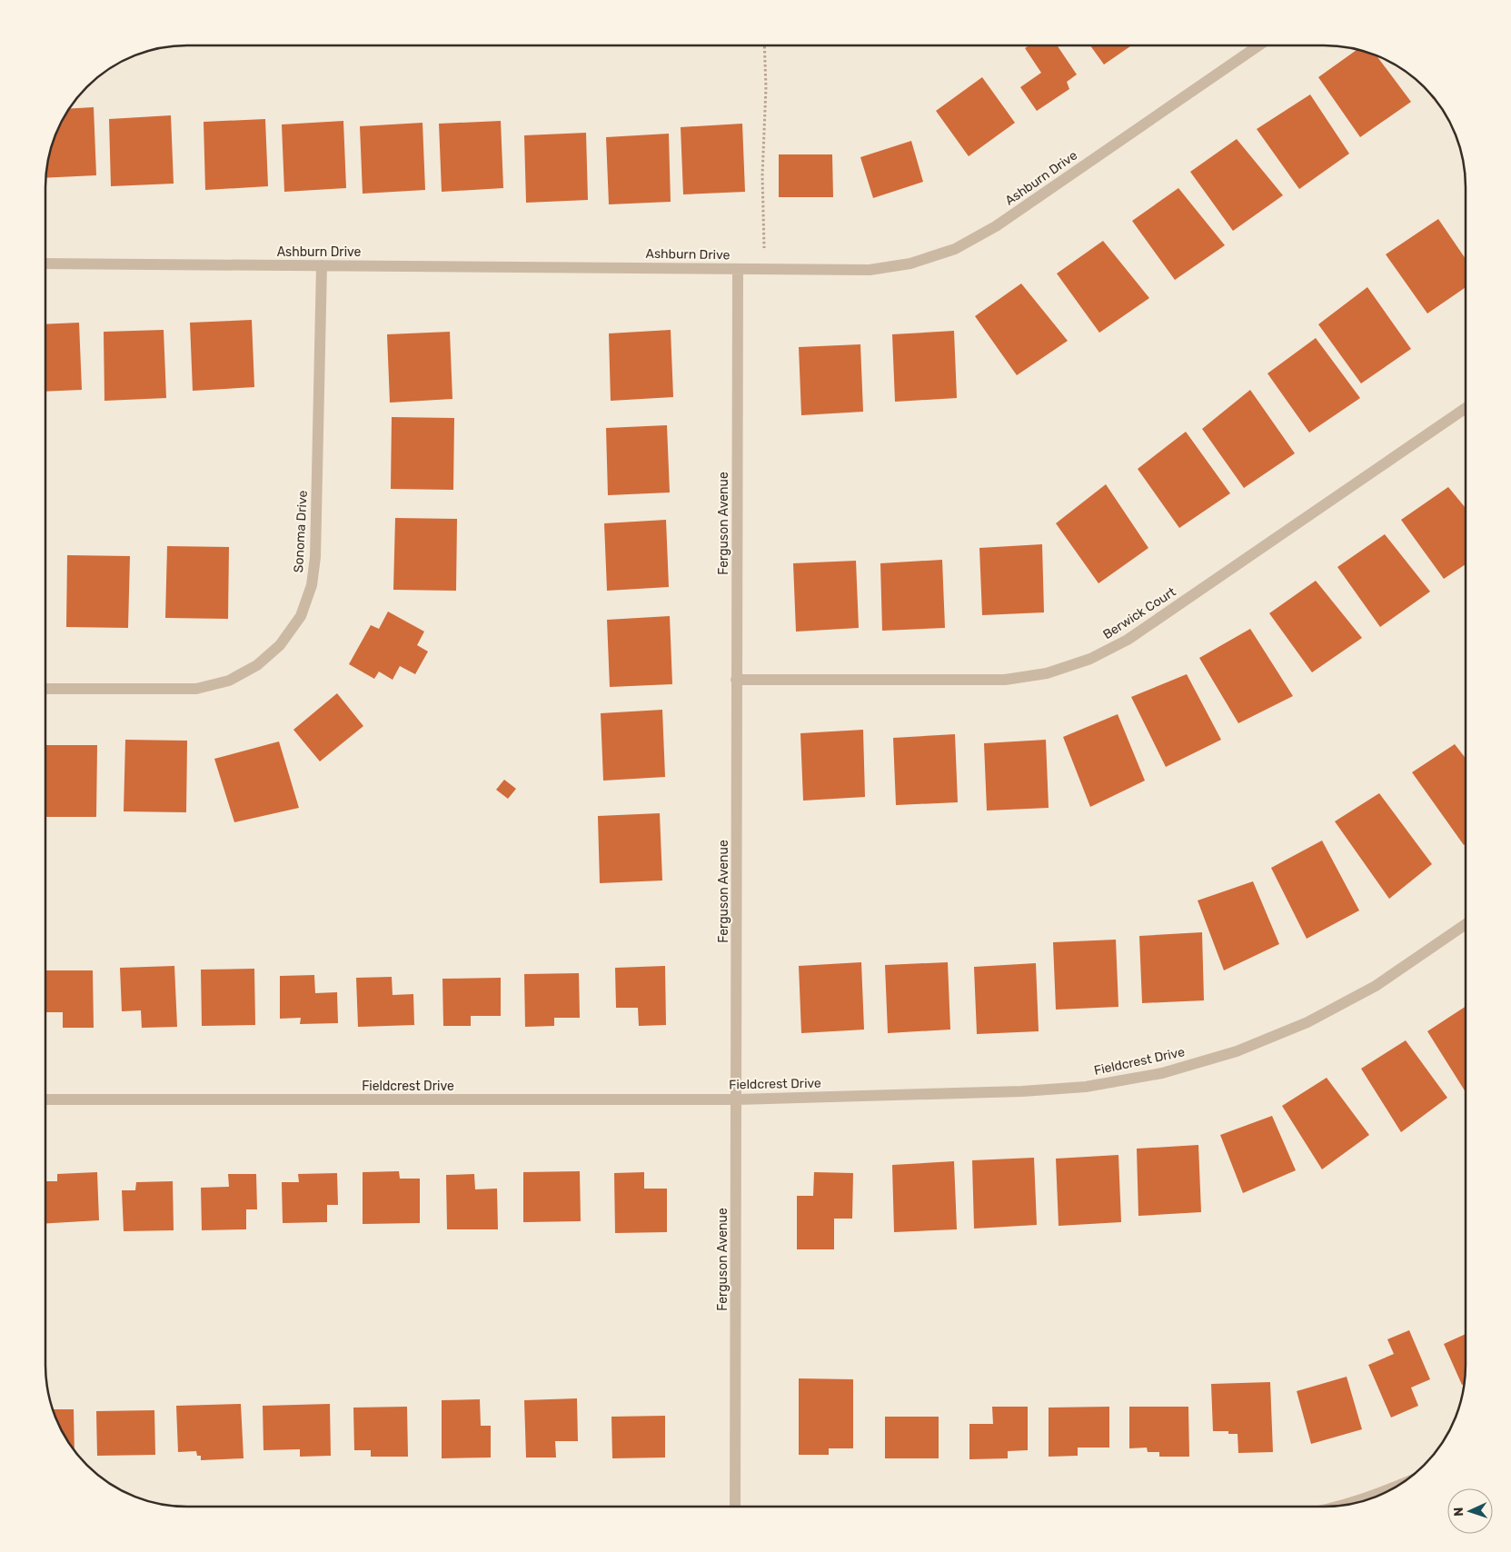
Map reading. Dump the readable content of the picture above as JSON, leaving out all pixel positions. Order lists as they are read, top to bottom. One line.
{"streets":{"street":["Ashburn Drive","Ferguson Avenue","Sonoma Drive","Berwick Court","Fieldcrest Drive"]},"crossings":[["Ashburn Drive","Ferguson Avenue"],["Ashburn Drive","Sonoma Drive"],["Ferguson Avenue","Berwick Court"],["Ferguson Avenue","Fieldcrest Drive"]],"north":"left"}
